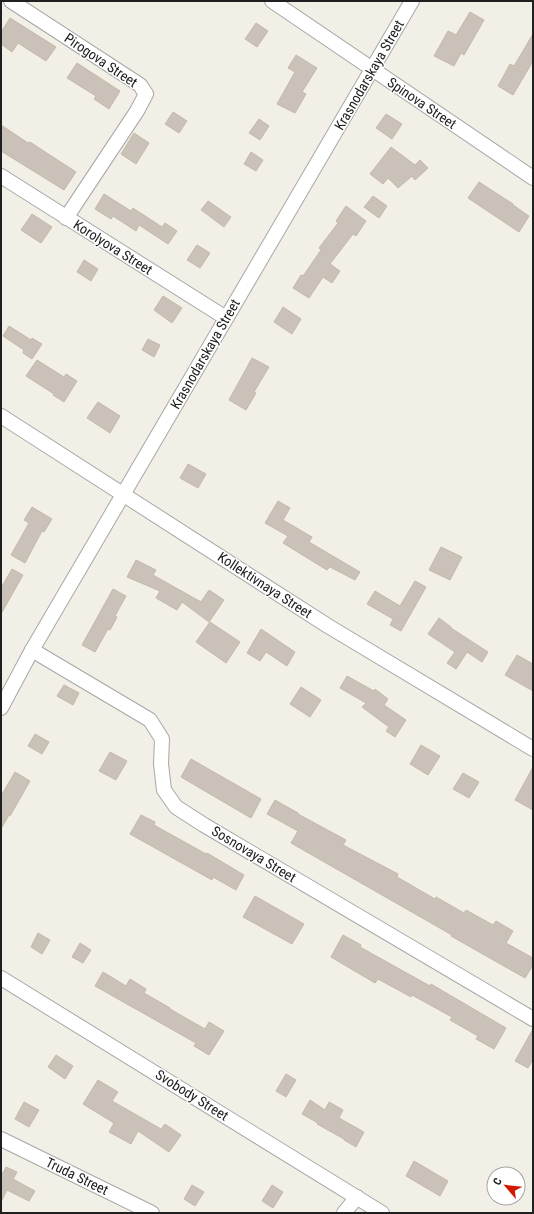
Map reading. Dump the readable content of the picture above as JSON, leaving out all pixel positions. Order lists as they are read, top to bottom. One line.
{"streets":{"street":["Pirogova Street","Krasnodarskaya Street","Spinova Street","Korolyova Street","Kollektivnaya Street","Sosnovaya Street","Svobody Street","Truda Street"]},"crossings":[["Pirogova Street","Korolyova Street"],["Krasnodarskaya Street","Spinova Street"],["Krasnodarskaya Street","Korolyova Street"],["Krasnodarskaya Street","Kollektivnaya Street"],["Krasnodarskaya Street","Sosnovaya Street"]],"north":"top left"}
